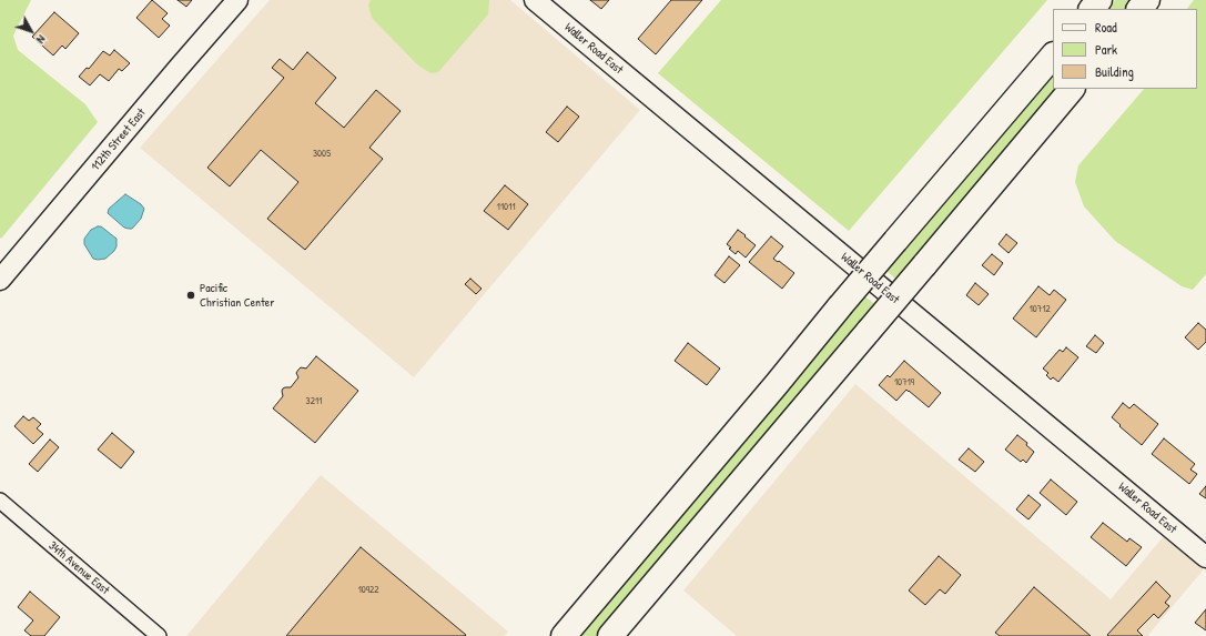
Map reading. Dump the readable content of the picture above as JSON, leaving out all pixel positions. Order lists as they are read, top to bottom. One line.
{"streets":{"street":["Waller Road East","112th Street East","34th Avenue East"]},"places":["Pacific Christian Center"],"house_numbers":["3005","11011","10712","10719","3211","10922"],"legend":["Road","Park","Building"],"north":"bottom right"}
